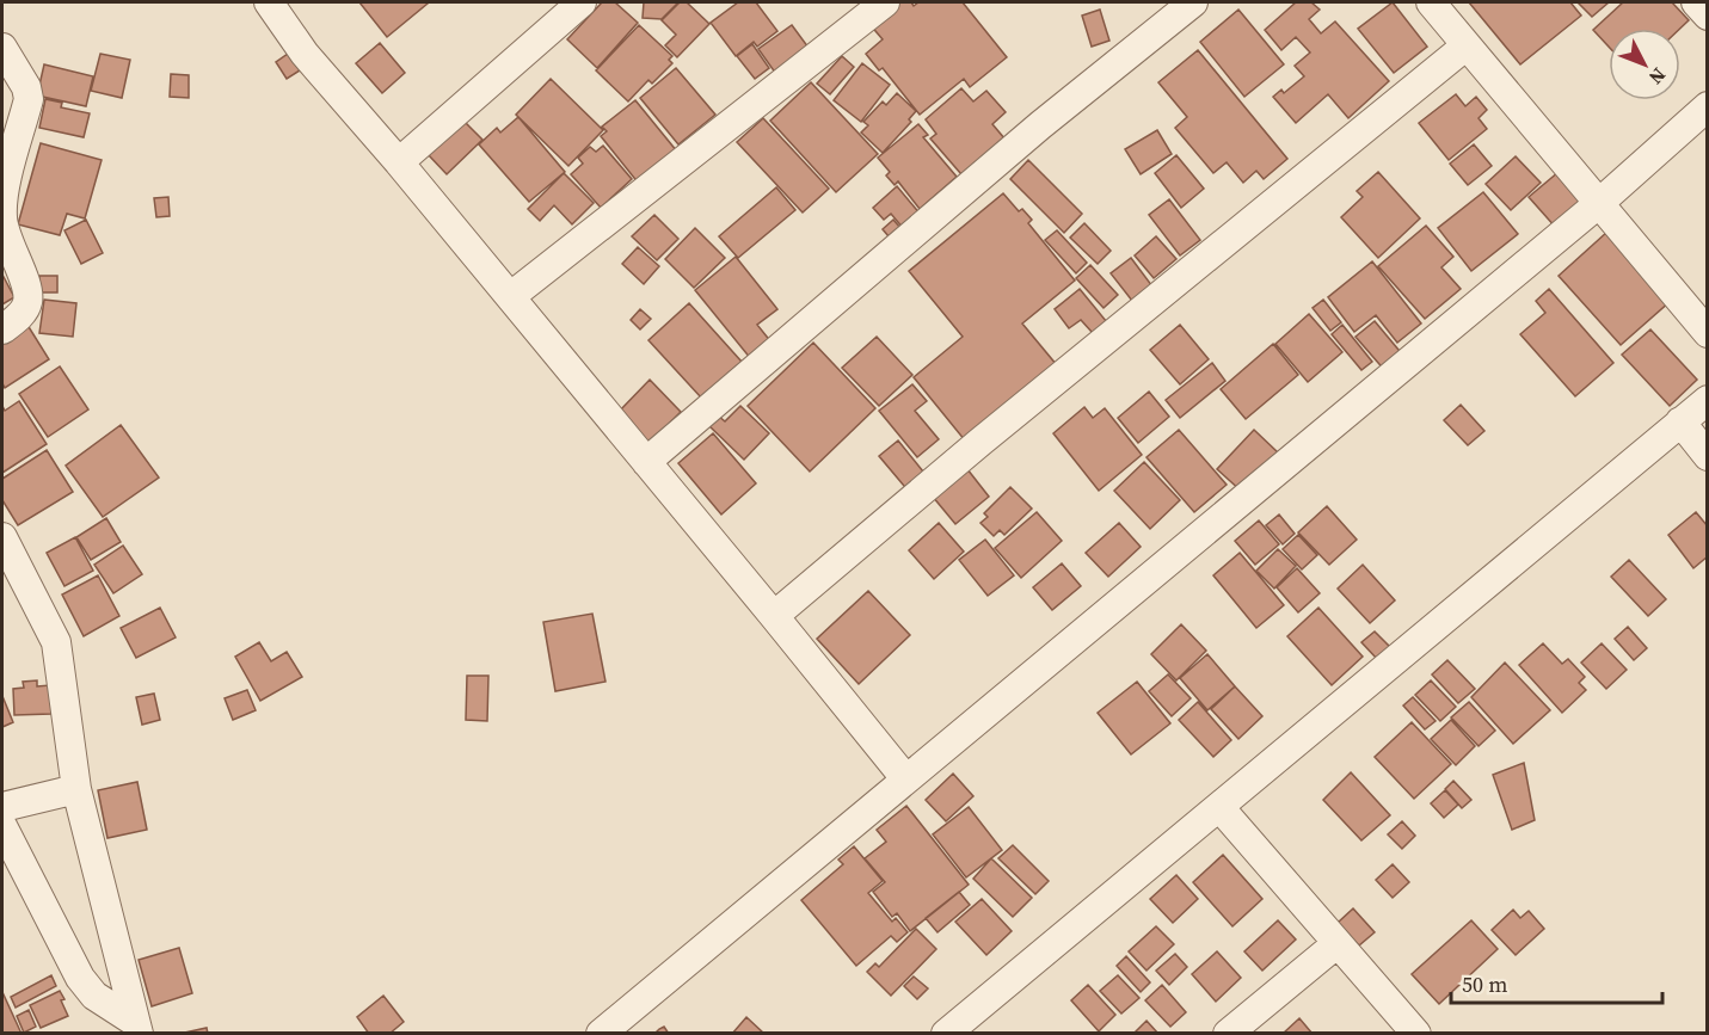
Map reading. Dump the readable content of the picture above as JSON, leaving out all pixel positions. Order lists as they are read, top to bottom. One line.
{"scale_bar":"50 m","north":"bottom right"}
